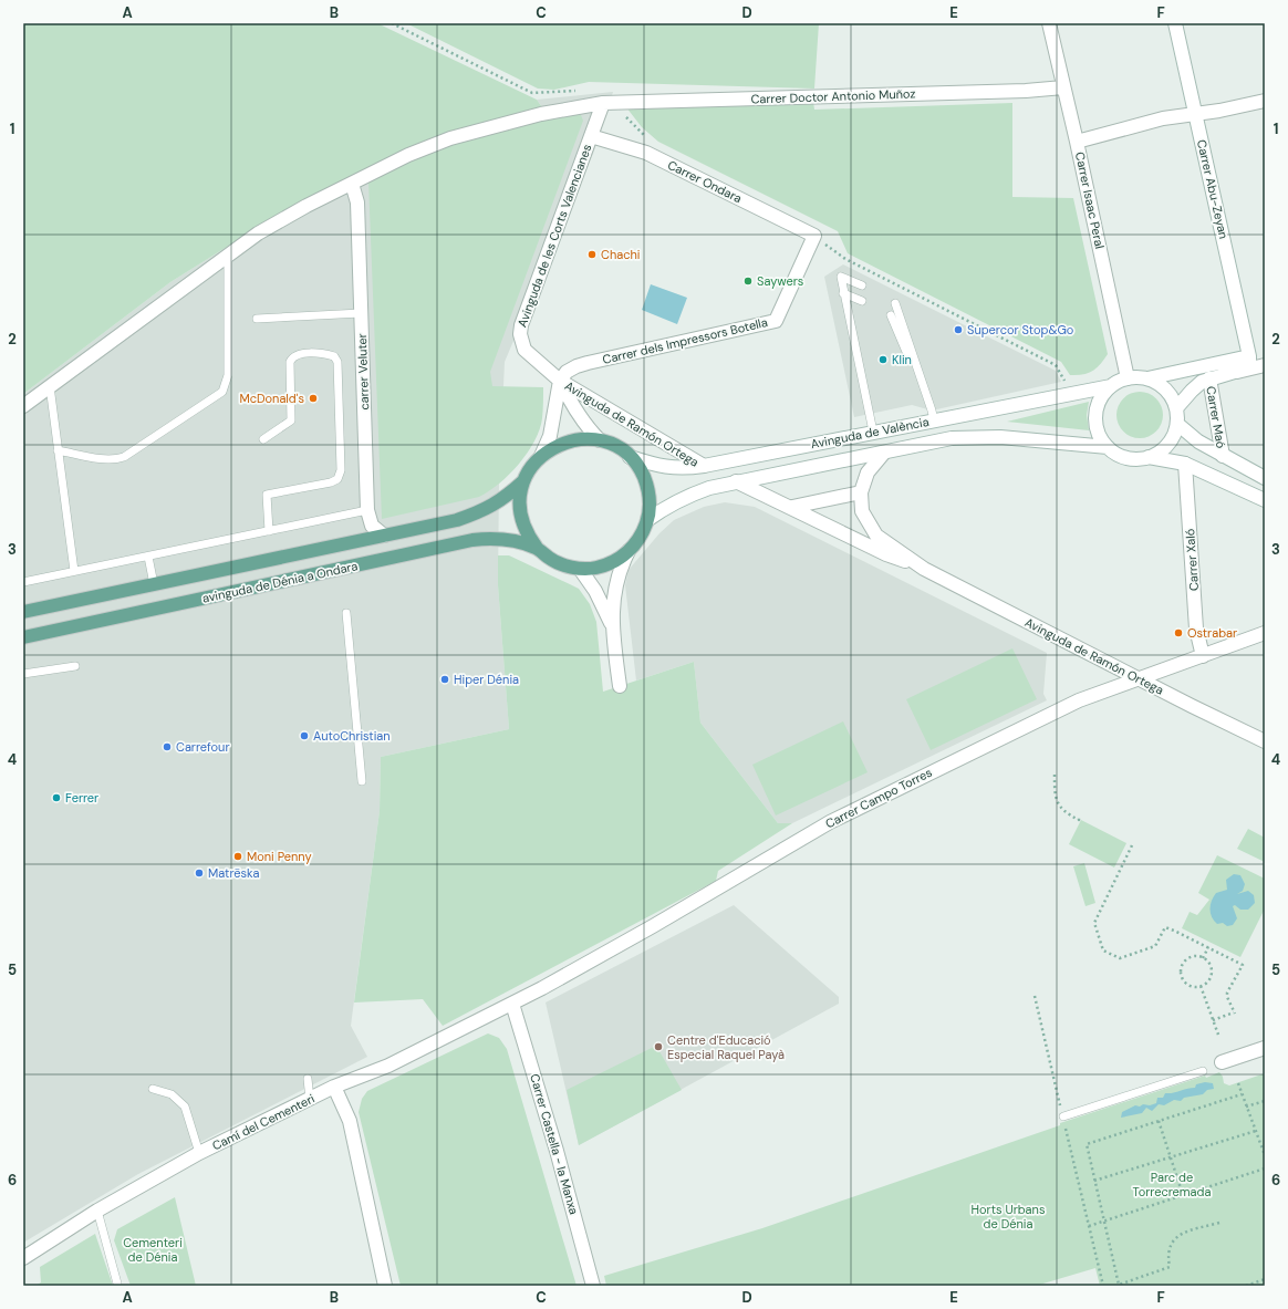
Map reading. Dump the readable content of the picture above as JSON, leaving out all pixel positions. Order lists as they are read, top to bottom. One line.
{"streets":{"main road":["avinguda de Dénia a Ondara"],"street":["Carrer Doctor Antonio Muñoz","Carrer Ondara","Carrer Abu-Zeyan","Carrer Isaac Peral","Avinguda de les Corts Valencianes","Carrer dels Impressors Botella","carrer Veluter","Carrer Maó","Avinguda de Ramón Ortega","Avinguda de València","Carrer Xaló","Carrer Campo Torres","Camí del Cementeri","Carrer Castella - la Manxa"]},"crossings":[["Carrer Doctor Antonio Muñoz","Carrer Isaac Peral"],["Carrer Doctor Antonio Muñoz","Avinguda de les Corts Valencianes"],["Carrer Doctor Antonio Muñoz","carrer Veluter"],["Carrer Ondara","Avinguda de les Corts Valencianes"],["Carrer Ondara","Carrer dels Impressors Botella"],["Carrer Isaac Peral","Avinguda de València"],["Avinguda de les Corts Valencianes","Carrer dels Impressors Botella"],["Avinguda de les Corts Valencianes","Avinguda de Ramón Ortega"],["Carrer dels Impressors Botella","Avinguda de Ramón Ortega"],["carrer Veluter","avinguda de Dénia a Ondara"],["Avinguda de Ramón Ortega","Avinguda de València"],["Avinguda de Ramón Ortega","Carrer Campo Torres"],["Avinguda de València","avinguda de Dénia a Ondara"],["Carrer Xaló","Carrer Campo Torres"],["Carrer Campo Torres","Camí del Cementeri"],["Carrer Campo Torres","Carrer Castella - la Manxa"],["Camí del Cementeri","Carrer Castella - la Manxa"]],"parks":["Parc de Torrecremada","Horts Urbans de Dénia","Cementeri de Dénia"],"places":["Chachi","Saywers","Supercor Stop&Go","Klin","McDonald's","Ostrabar","Hiper Dénia","AutoChristian","Carrefour","Ferrer","Moni Penny","Matrēska","Centre d'Educació Especial Raquel Payà"],"grid":{"columns":["A","B","C","D","E","F"],"rows":["1","2","3","4","5","6"]}}
